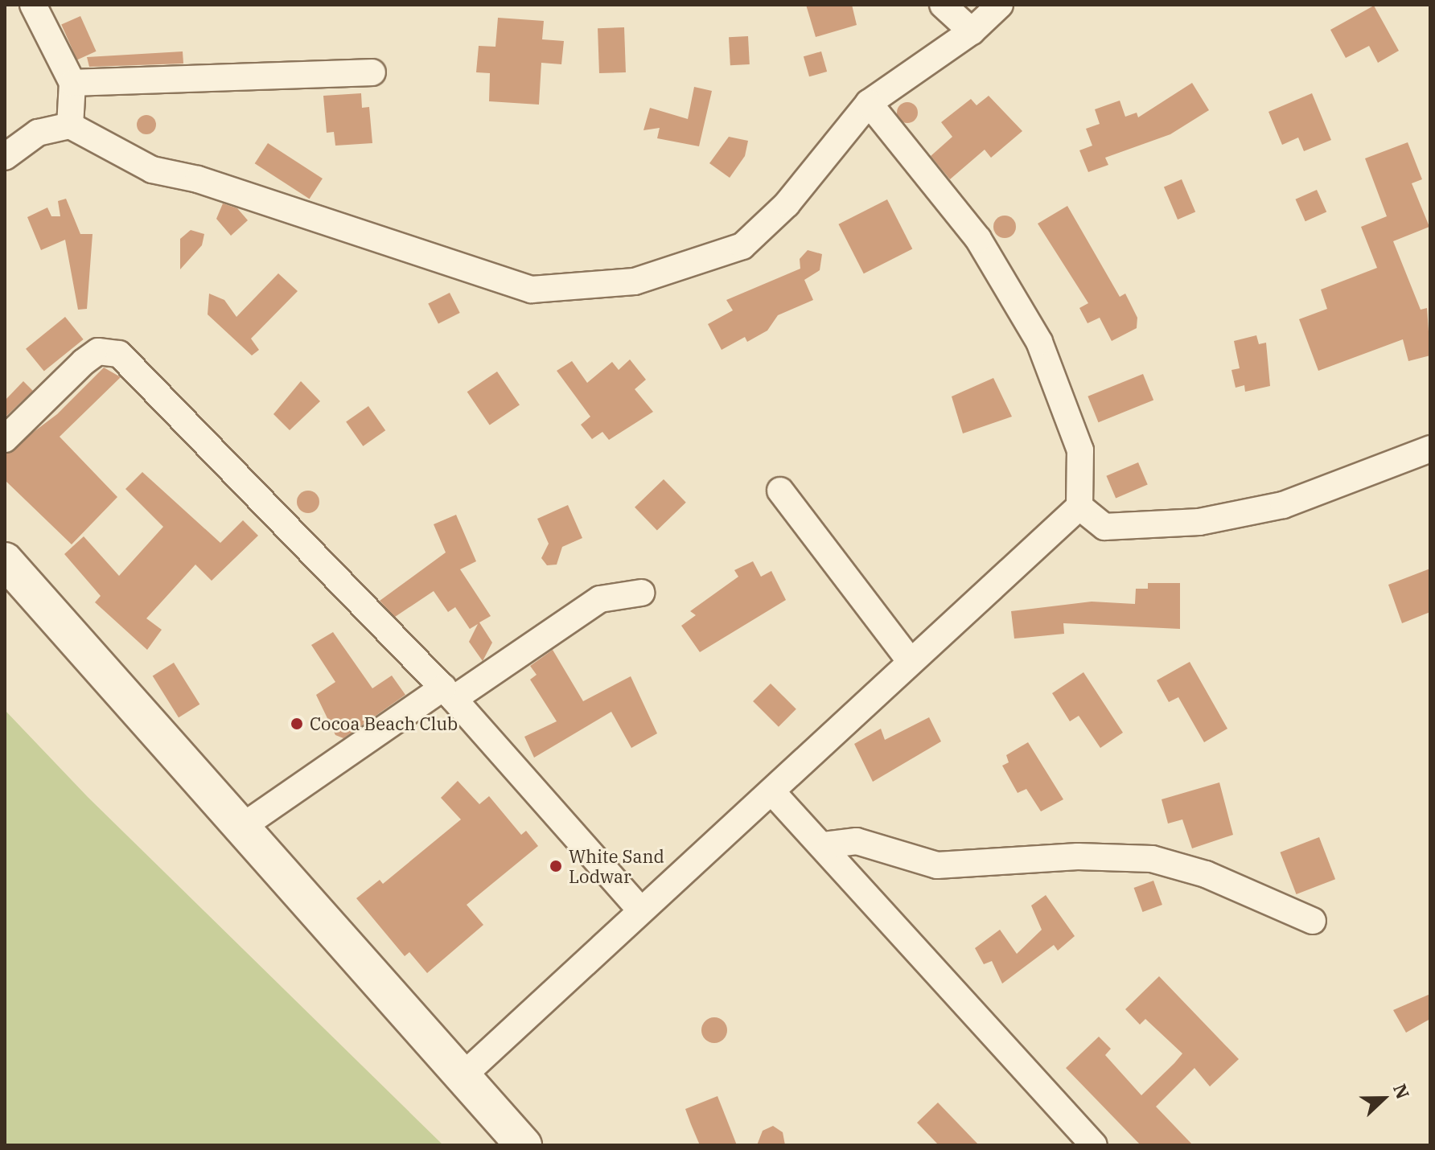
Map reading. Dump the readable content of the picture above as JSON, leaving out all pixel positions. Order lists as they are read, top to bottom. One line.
{"places":["Cocoa Beach Club","White Sand Lodwar"],"north":"right"}
